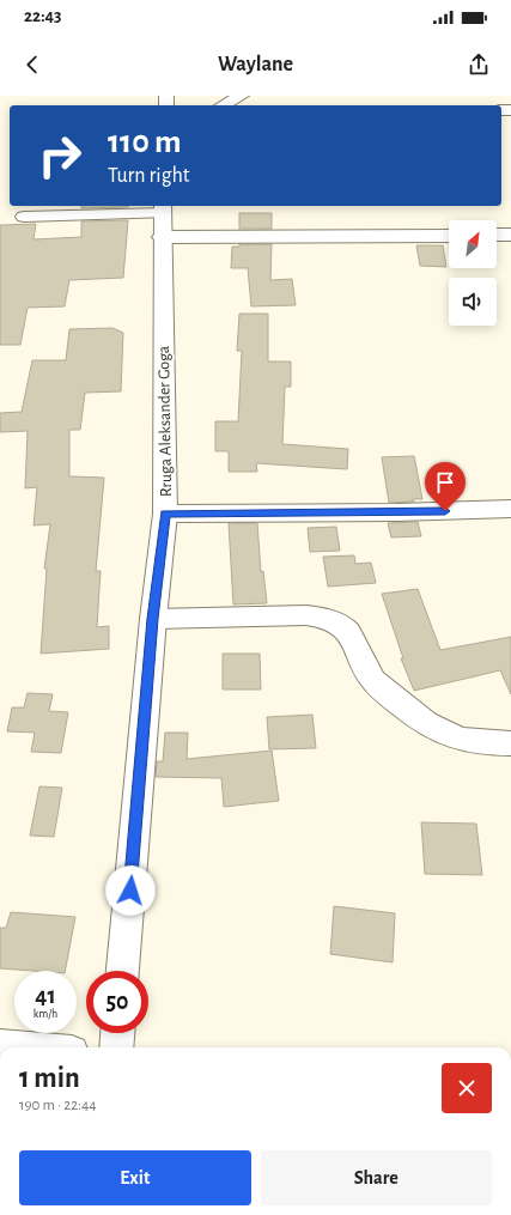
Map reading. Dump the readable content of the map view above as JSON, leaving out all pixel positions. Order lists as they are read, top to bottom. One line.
{"streets":{"street":["Rruga Aleksander Goga"]},"north":"top right","page":{"status":"22:43","header":"Waylane","turn":["110 m","Turn right"],"speed":"41 km/h","limit":"50","heading":["1 min","190 m · 22:44"],"buttons":["Exit","Share"]}}
